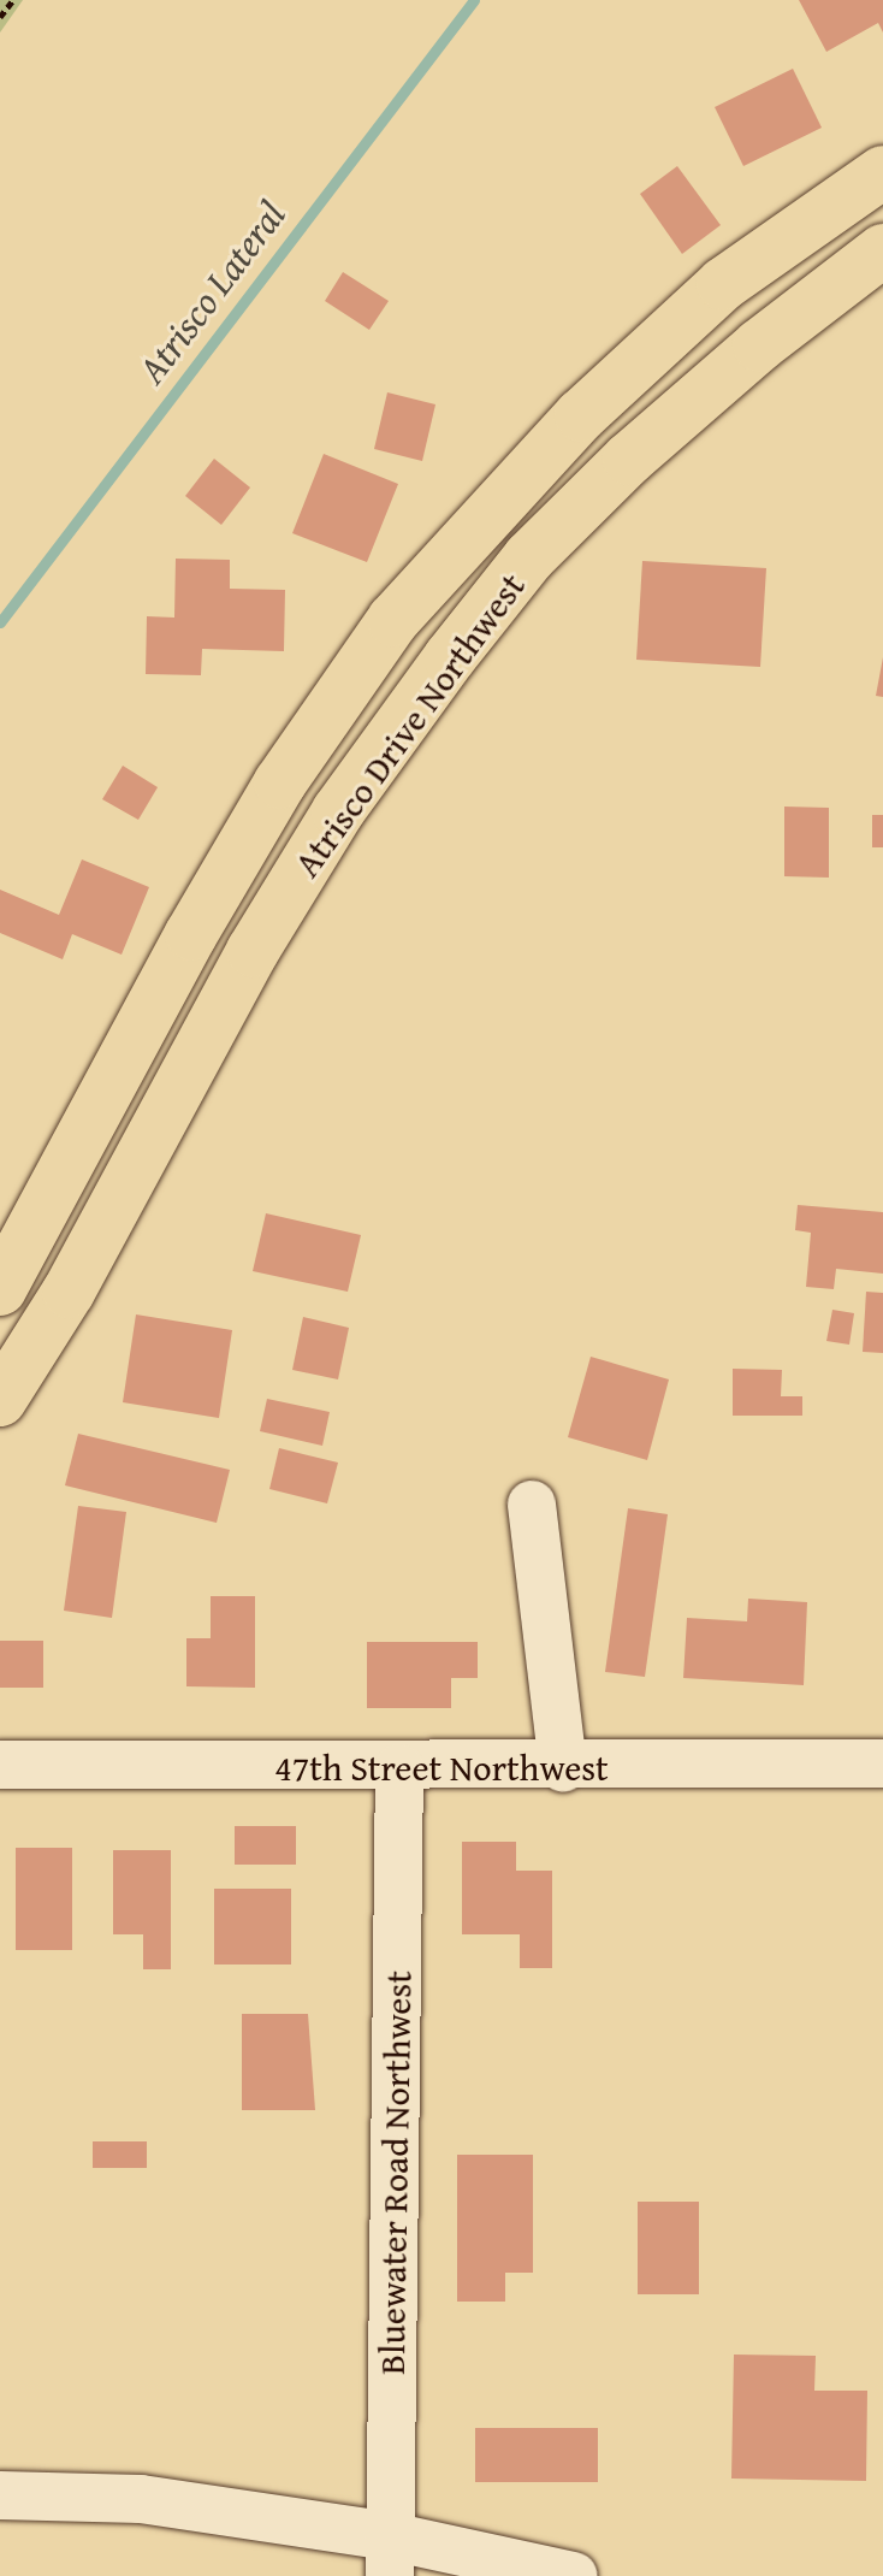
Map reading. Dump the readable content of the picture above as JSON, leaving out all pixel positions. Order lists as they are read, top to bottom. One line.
{"streets":{"main road":["Atrisco Drive Northwest"],"street":["47th Street Northwest","Bluewater Road Northwest"]},"crossings":[["47th Street Northwest","Bluewater Road Northwest"]],"water":["Atrisco Lateral"]}
